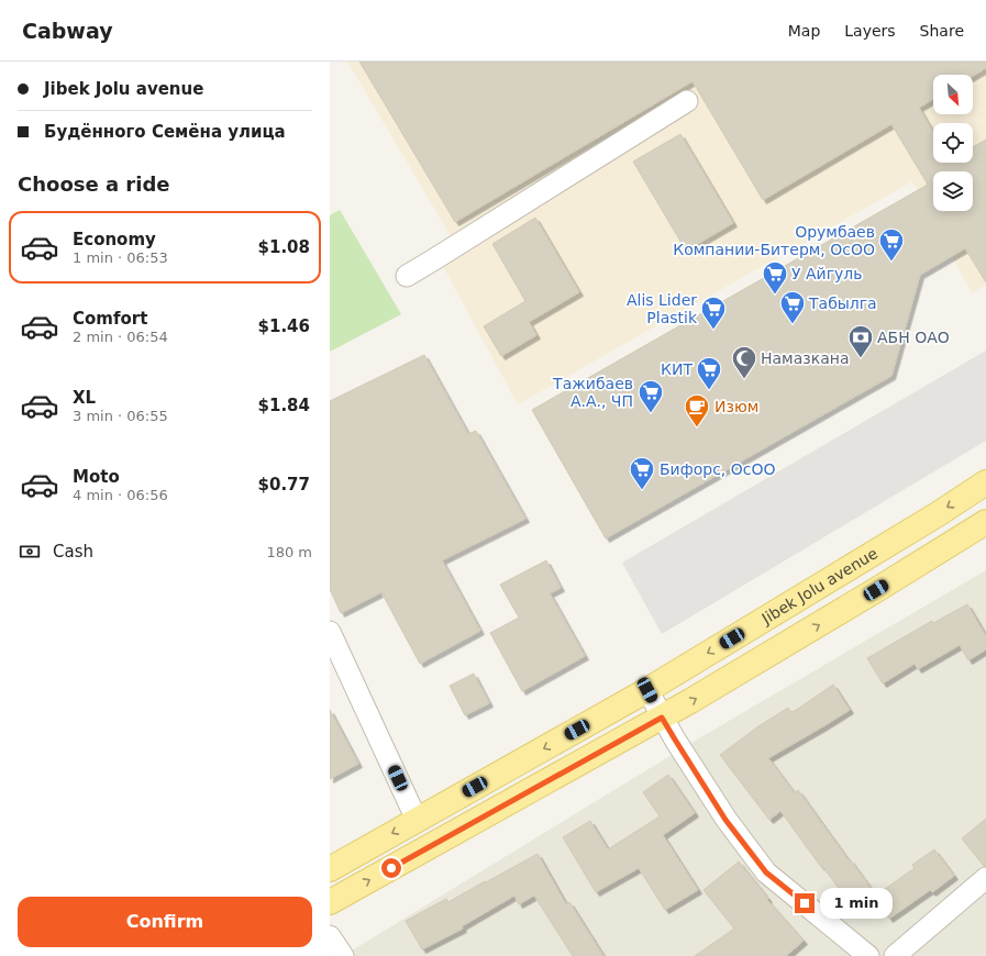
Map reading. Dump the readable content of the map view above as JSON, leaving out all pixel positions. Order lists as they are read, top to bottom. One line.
{"streets":{"main road":["Jibek Jolu avenue"]},"places":{"supermarket":["Орумбаев Компании-Битерм, ОсОО","У Айгуль","Табылга","Alis Lider Plastik","КИТ","Тажибаев А.А., ЧП","Бифорс, ОсОО"],"bank":["АБН ОАО"],"mosque":["Намазкана"],"cafe":["Изюм"]},"north":"bottom right","page":{"header":"Cabway","nav":["Map","Layers","Share"],"banner":["Jibek Jolu avenue","Будённого Семёна улица"],"heading":"Choose a ride","list":[{"name":"Economy","note":"1 min · 06:53","value":"$1.08"},{"name":"Comfort","note":"2 min · 06:54","value":"$1.46"},{"name":"XL","note":"3 min · 06:55","value":"$1.84"},{"name":"Moto","note":"4 min · 06:56","value":"$0.77"}],"pay":["Cash","180 m"],"buttons":"Confirm","bubble":"1 min"}}
